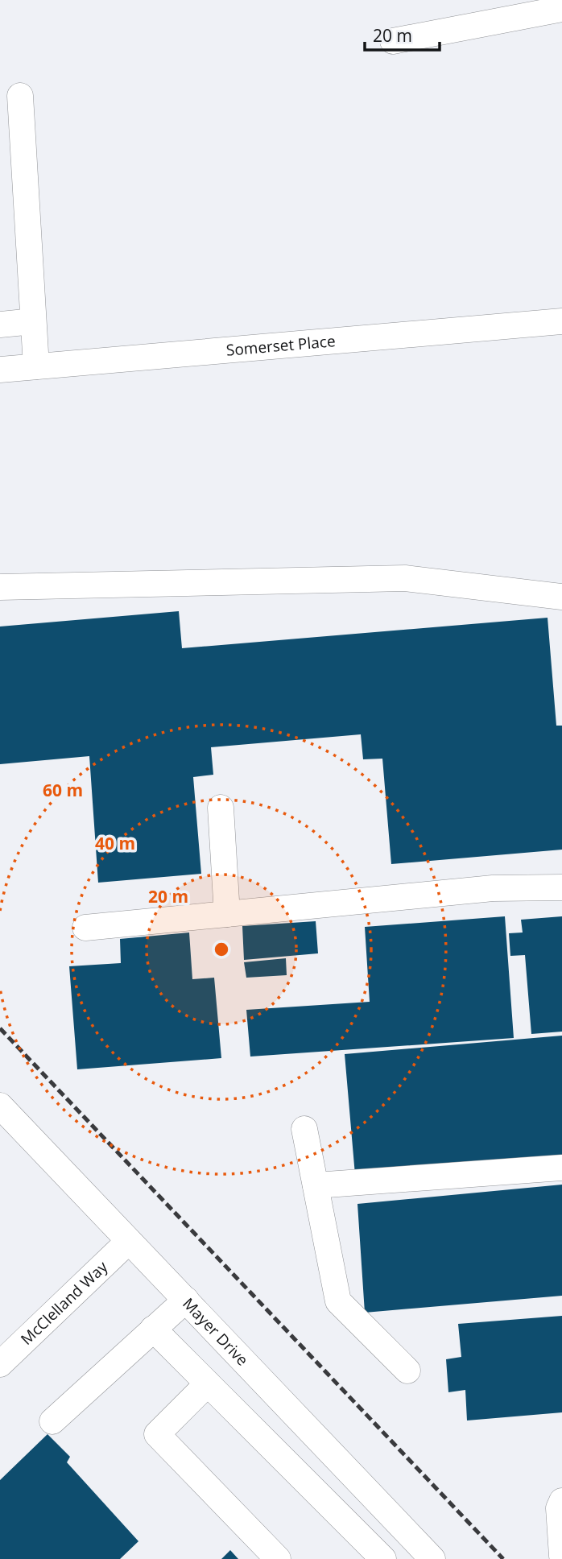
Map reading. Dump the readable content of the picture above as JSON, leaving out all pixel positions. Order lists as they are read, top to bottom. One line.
{"streets":{"street":["Somerset Place","McClelland Way","Mayer Drive"]},"crossings":[["McClelland Way","Mayer Drive"]],"scale_bar":"20 m","rings":["60 m","40 m","20 m"]}
